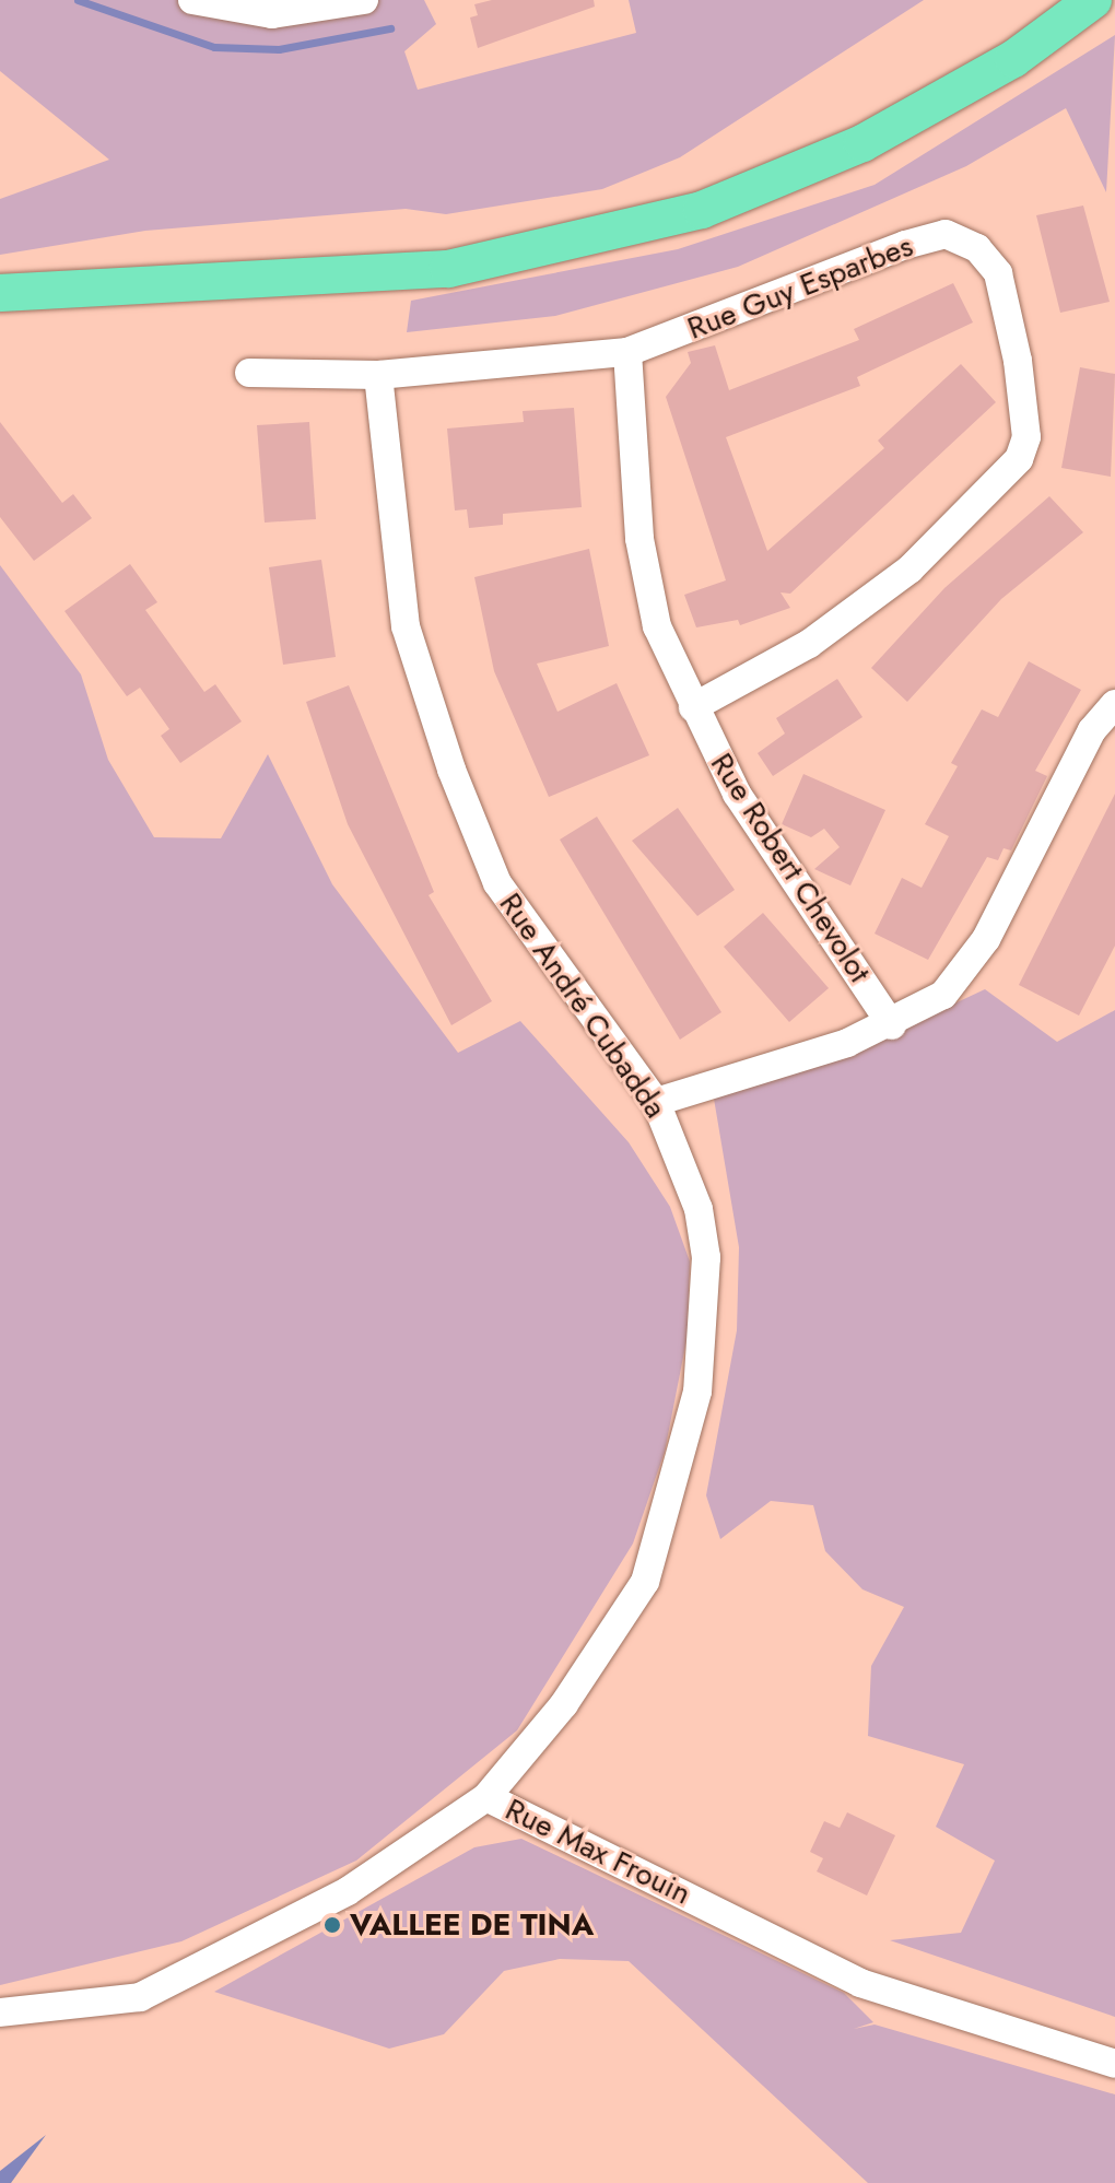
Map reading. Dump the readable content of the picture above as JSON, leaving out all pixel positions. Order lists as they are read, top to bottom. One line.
{"streets":{"street":["Rue Guy Esparbes","Rue Robert Chevolot","Rue André Cubadda","Rue Max Frouin"]},"crossings":[["Rue Guy Esparbes","Rue Robert Chevolot"],["Rue Guy Esparbes","Rue André Cubadda"],["Rue André Cubadda","Rue Max Frouin"]],"places":["VALLEE DE TINA"]}
